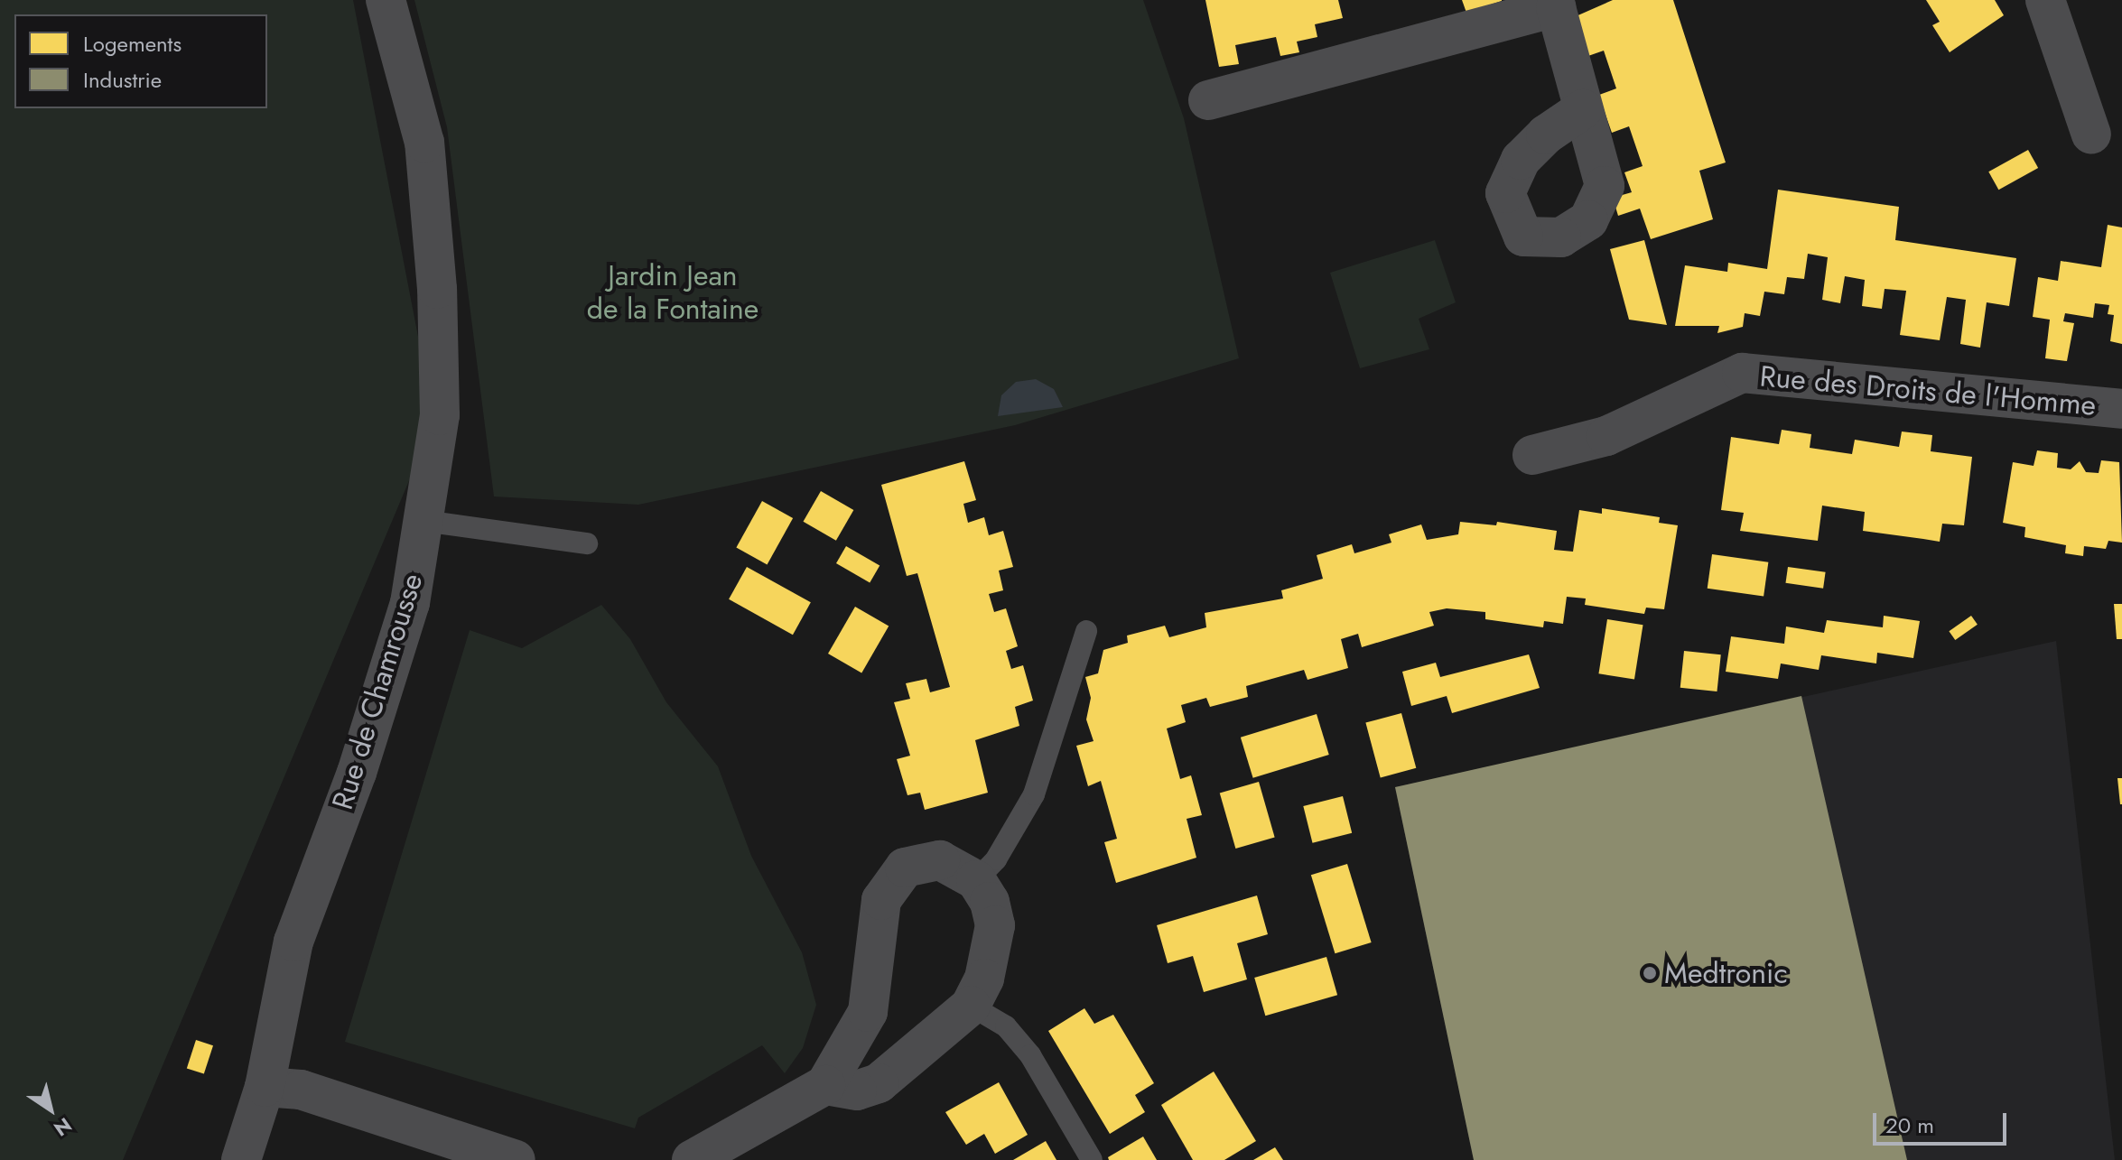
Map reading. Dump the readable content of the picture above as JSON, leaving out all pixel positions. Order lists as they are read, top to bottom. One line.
{"streets":{"street":["Rue des Droits de l'Homme","Rue de Chamrousse"]},"parks":["Jardin Jean de la Fontaine"],"places":["Medtronic"],"legend":["Logements","Industrie"],"scale_bar":"20 m","north":"bottom right"}
